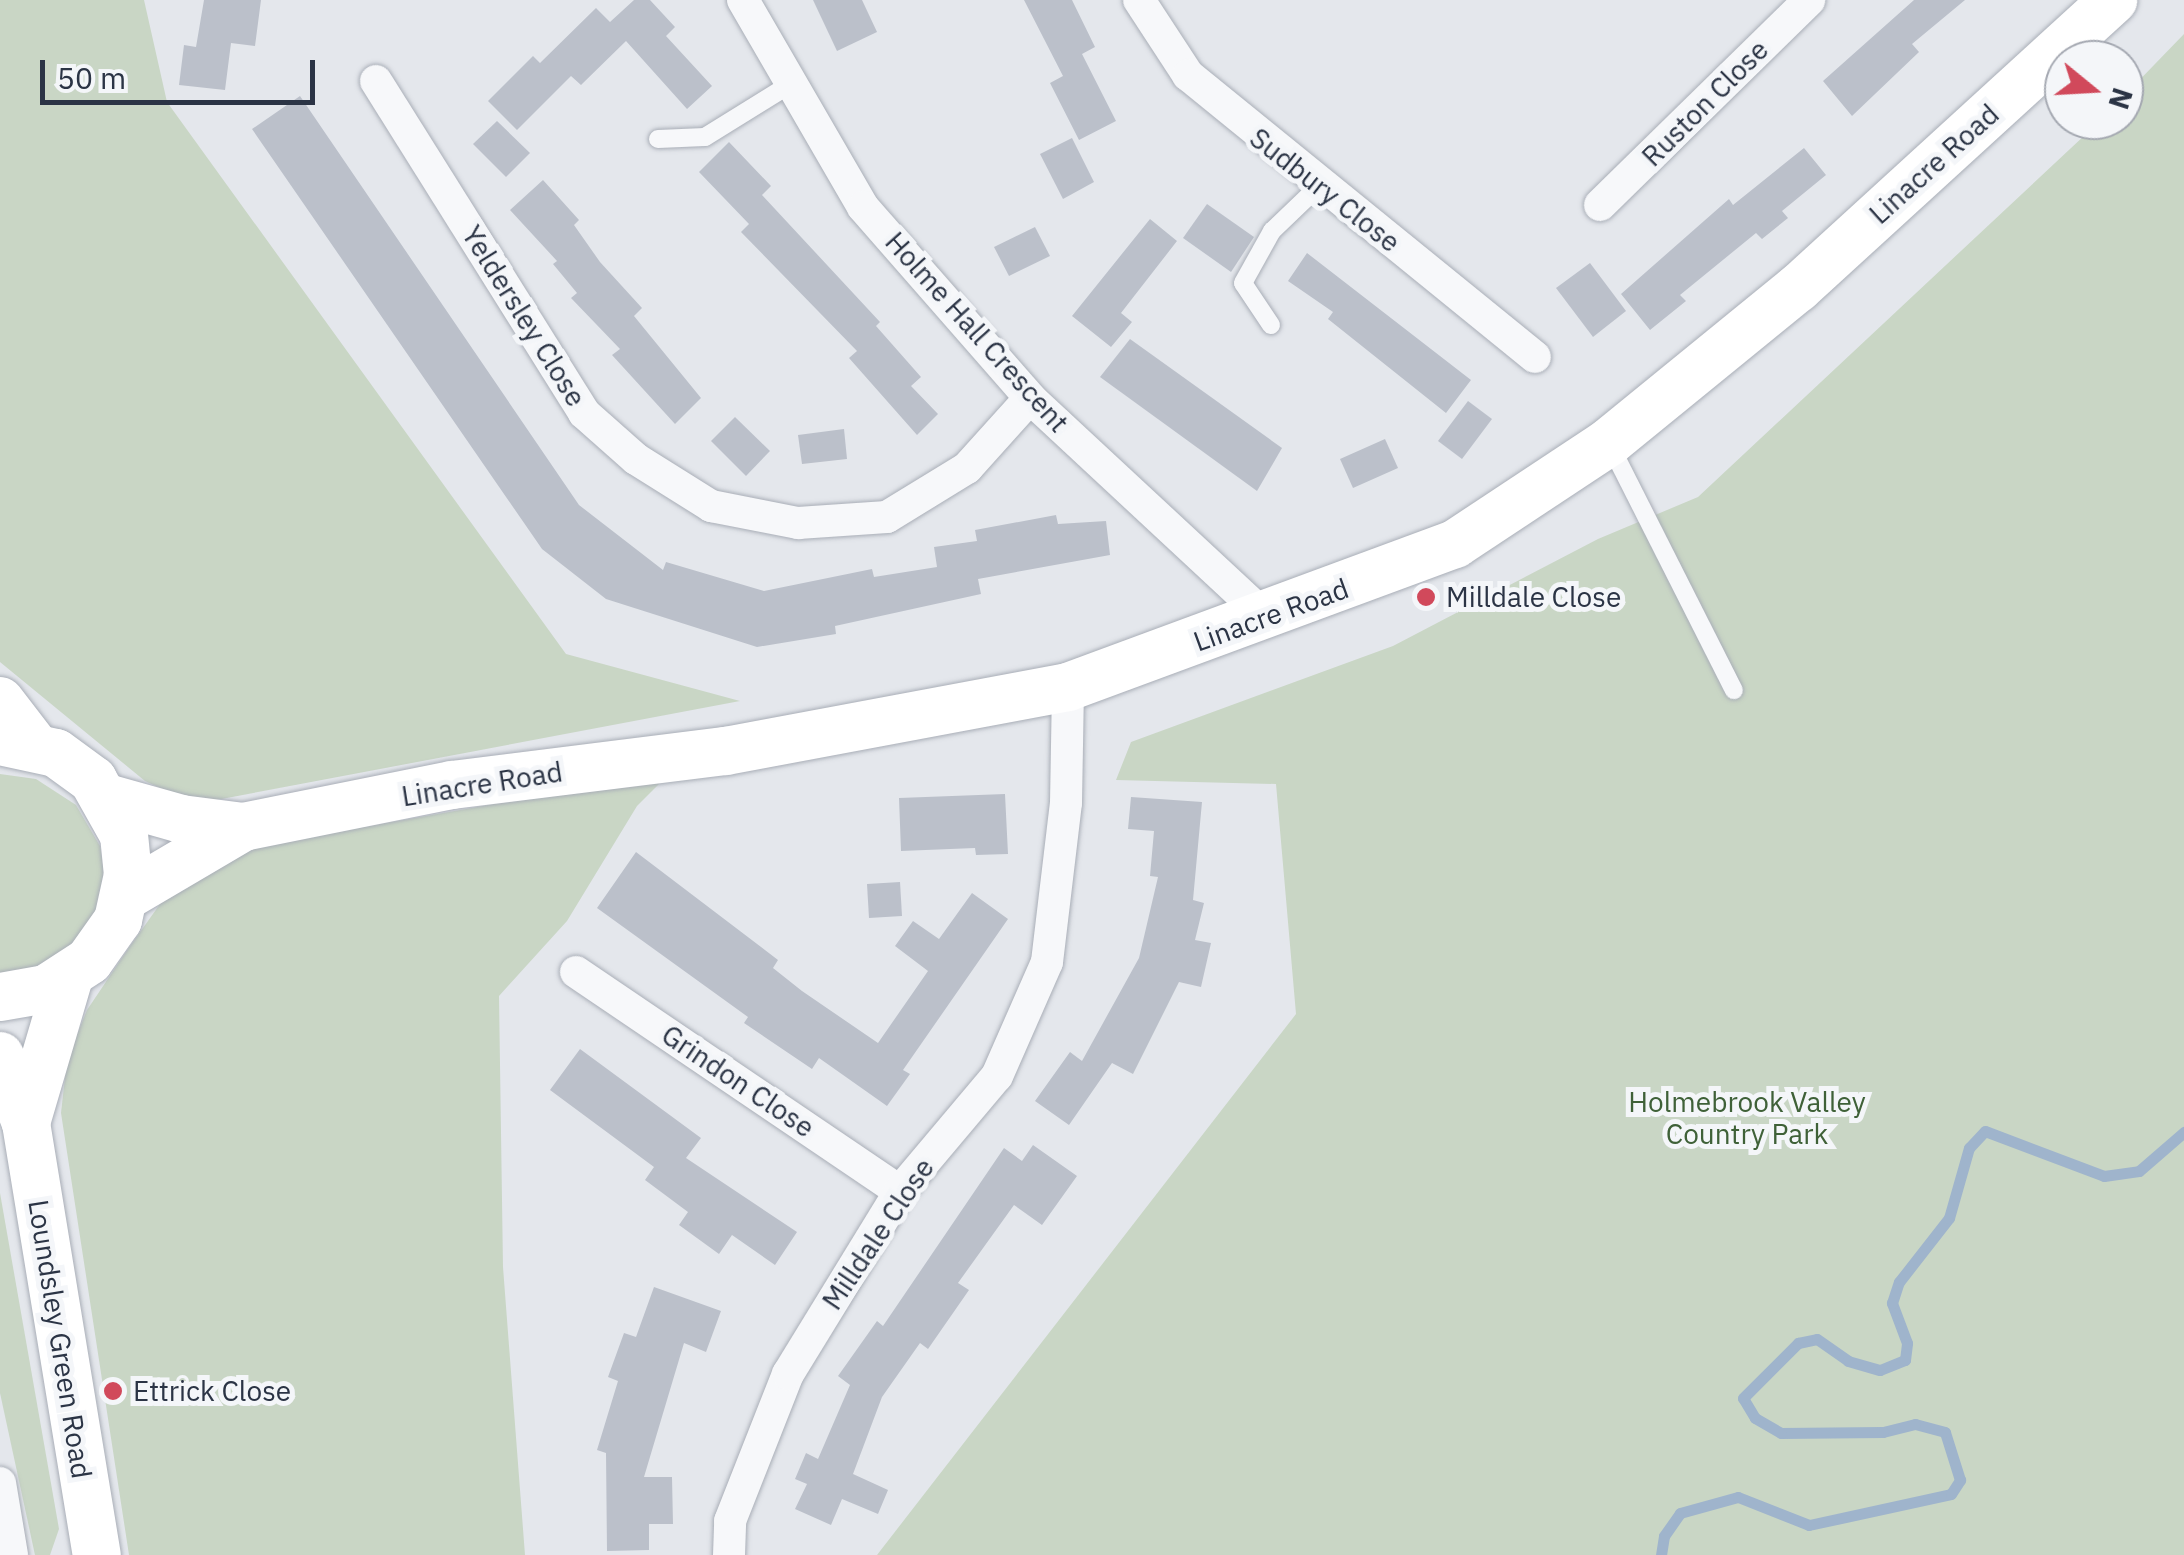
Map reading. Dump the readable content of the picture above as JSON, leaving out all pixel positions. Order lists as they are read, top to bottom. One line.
{"streets":{"street":["Ruston Close","Linacre Road","Sudbury Close","Yeldersley Close","Holme Hall Crescent","Grindon Close","Milldale Close","Loundsley Green Road"]},"crossings":[["Linacre Road","Holme Hall Crescent"],["Linacre Road","Milldale Close"],["Yeldersley Close","Holme Hall Crescent"],["Grindon Close","Milldale Close"]],"parks":["Holmebrook Valley Country Park"],"places":["Milldale Close","Ettrick Close"],"scale_bar":"50 m","north":"right"}
